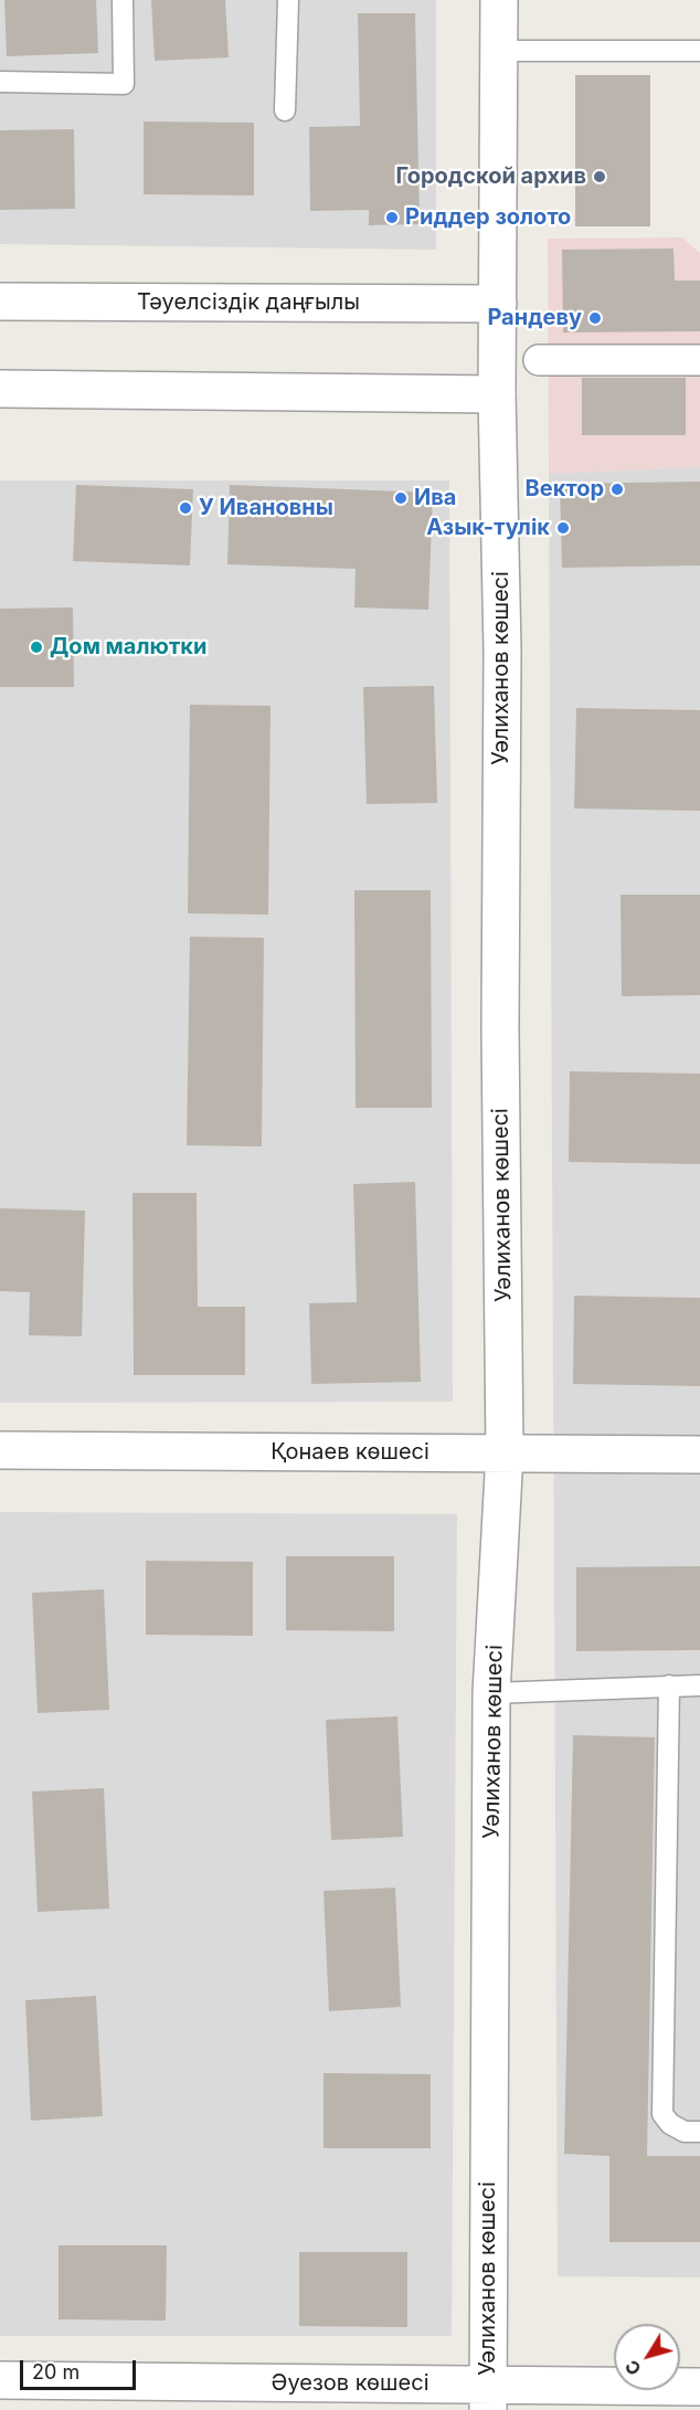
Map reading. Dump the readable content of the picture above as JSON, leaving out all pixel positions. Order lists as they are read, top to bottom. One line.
{"streets":{"street":["Тәуелсіздік даңғылы","Уәлиханов көшесі","Қонаев көшесі","Әуезов көшесі"]},"crossings":[["Тәуелсіздік даңғылы","Уәлиханов көшесі"],["Уәлиханов көшесі","Қонаев көшесі"],["Уәлиханов көшесі","Әуезов көшесі"]],"places":["Городской архив","Риддер золото","Рандеву","Вектор","Ива","У Ивановны","Азык-тулiк","Дом малютки"],"scale_bar":"20 m","north":"bottom left"}
